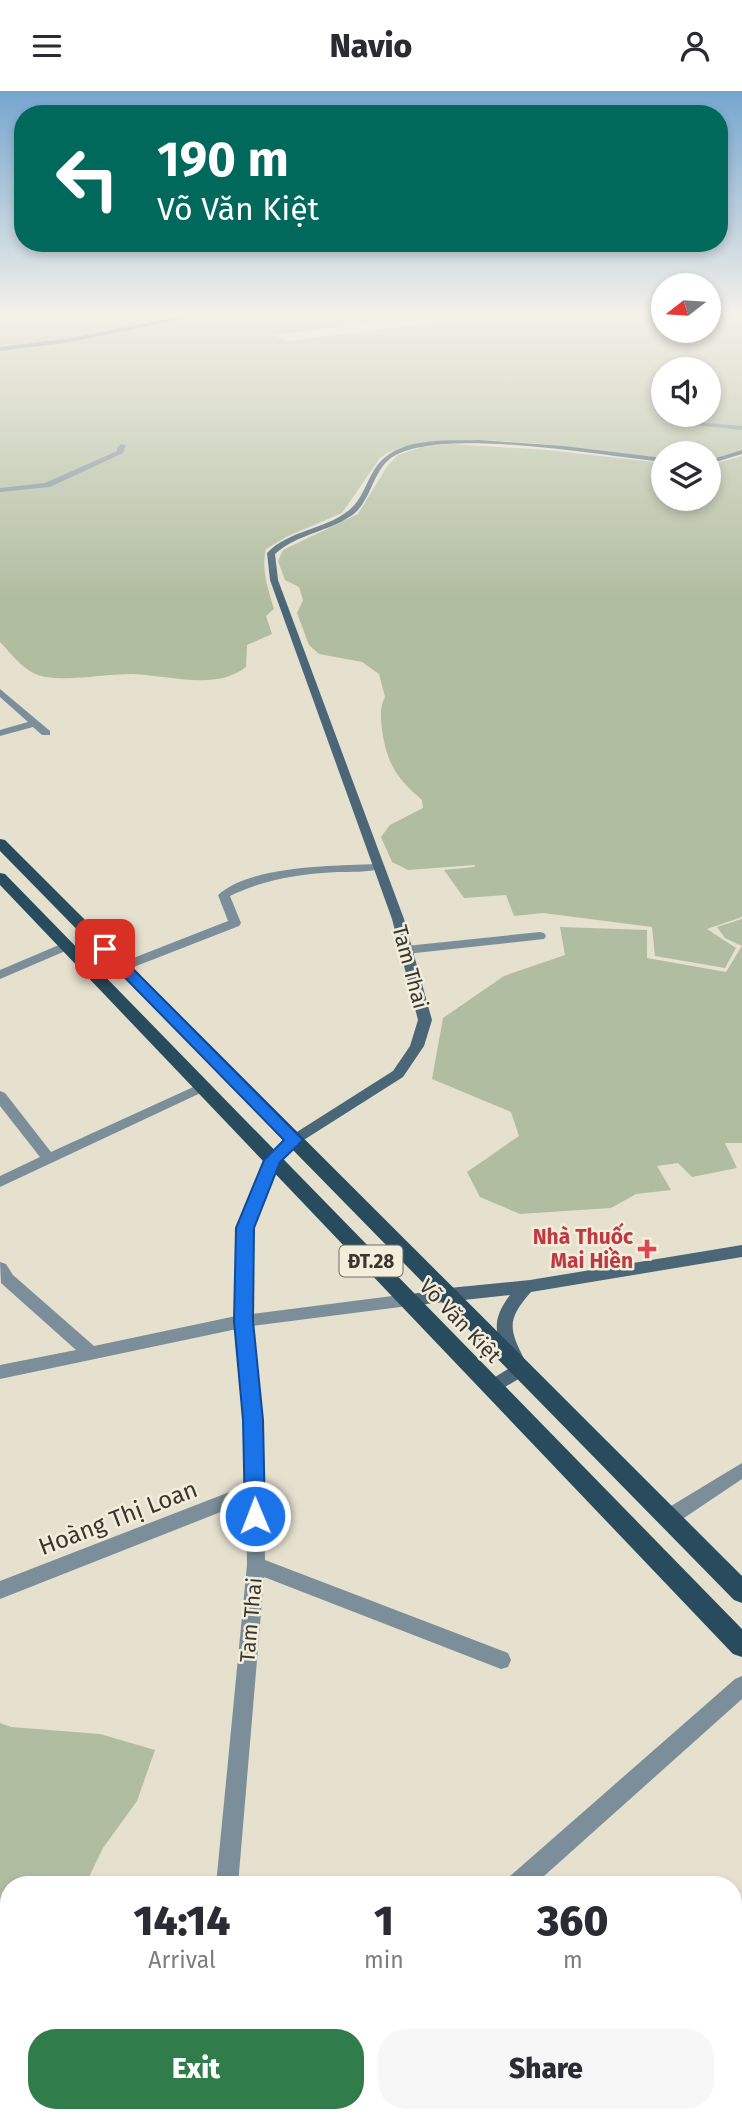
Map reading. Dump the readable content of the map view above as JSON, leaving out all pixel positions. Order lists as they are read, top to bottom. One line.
{"streets":{"main road":["ĐT.28","Võ Văn Kiệt"],"street":["Tam Thai","Hoàng Thị Loan"]},"crossings":[["Tam Thai","Võ Văn Kiệt"],["Tam Thai","Hoàng Thị Loan"]],"places":{"health":["Nhà Thuốc Mai Hiền"]},"north":"left","page":{"header":"Navio","turn":["190 m","Võ Văn Kiệt"],"eta":["14:14","Arrival","1","min","360","m"],"buttons":["Exit","Share"]}}
